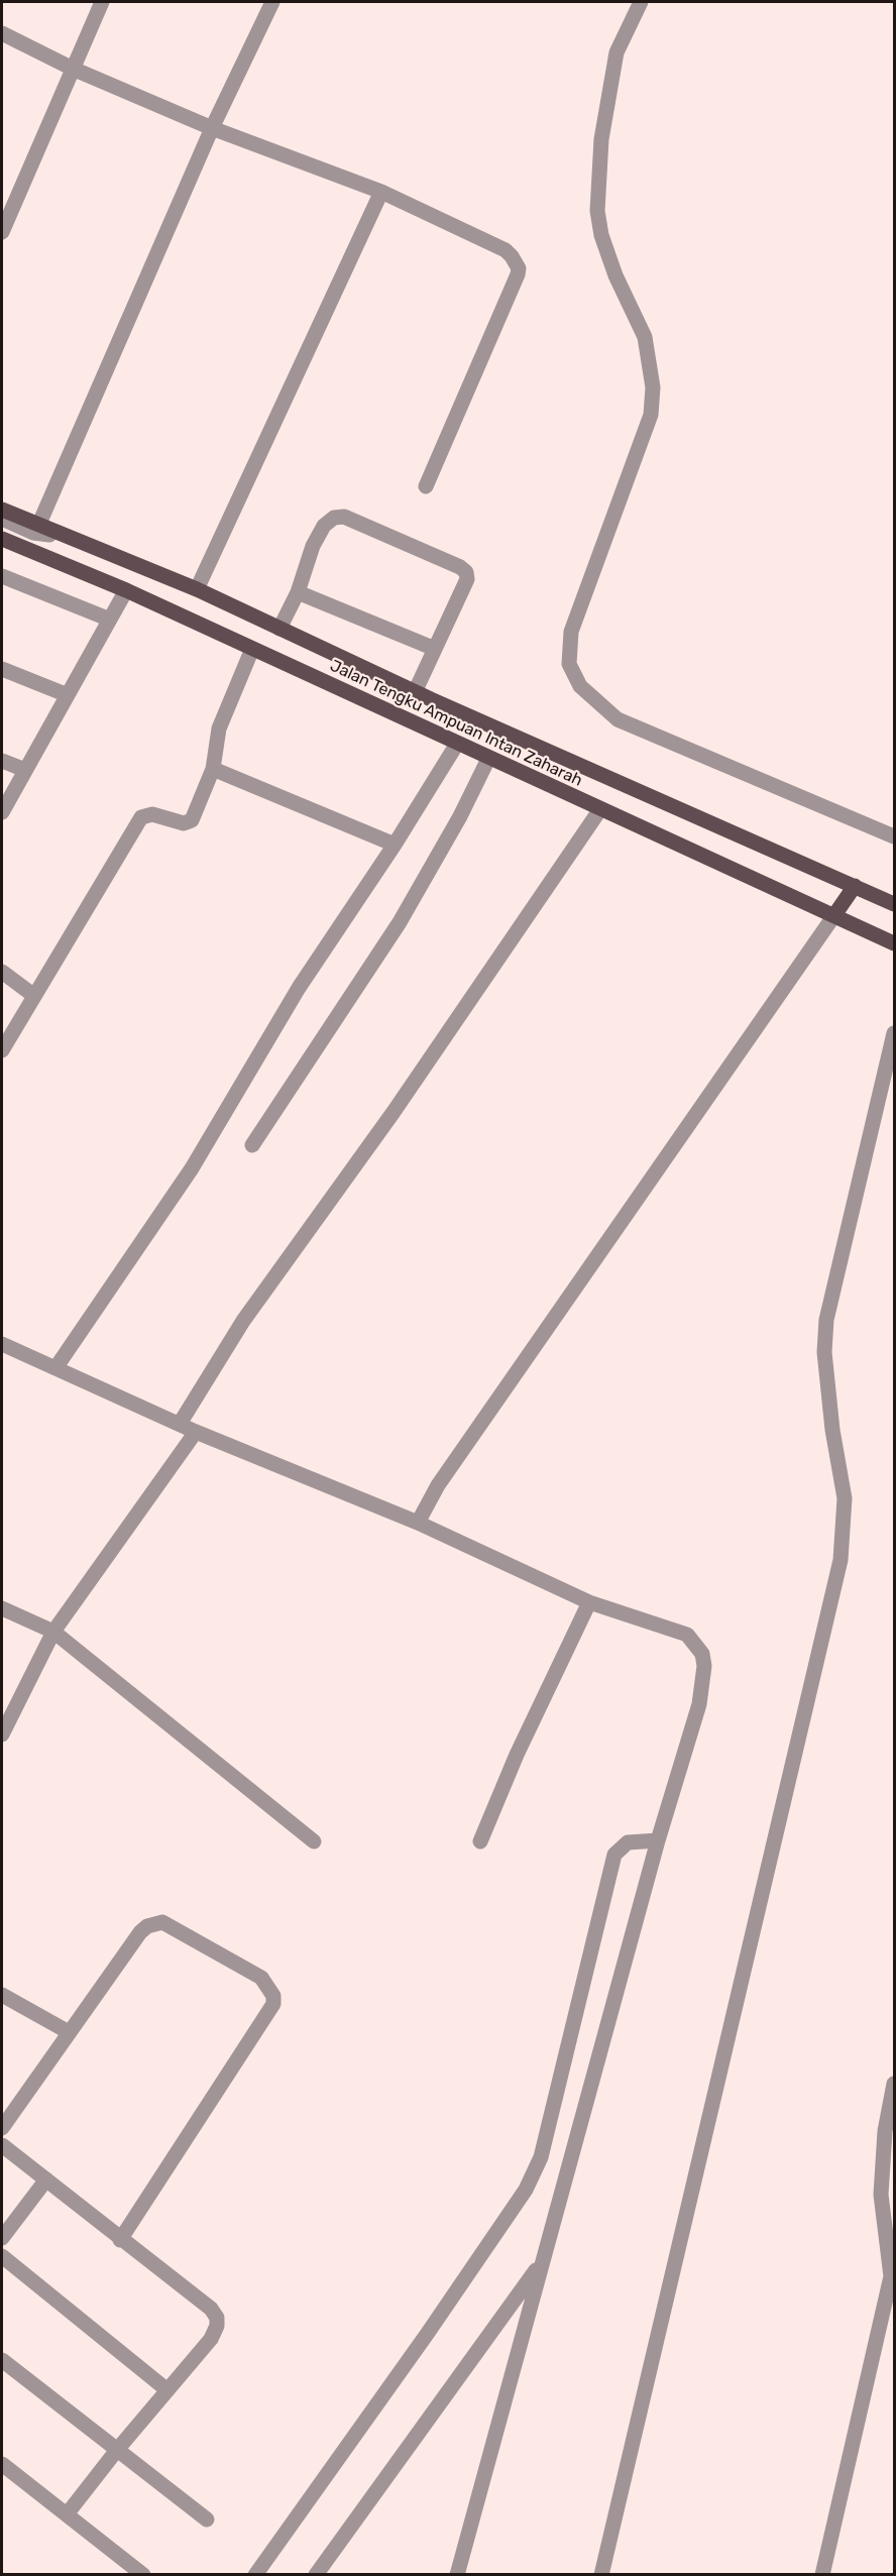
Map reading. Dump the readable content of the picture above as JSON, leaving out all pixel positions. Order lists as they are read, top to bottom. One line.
{"streets":{"main road":["Jalan Tengku Ampuan Intan Zaharah"]}}
